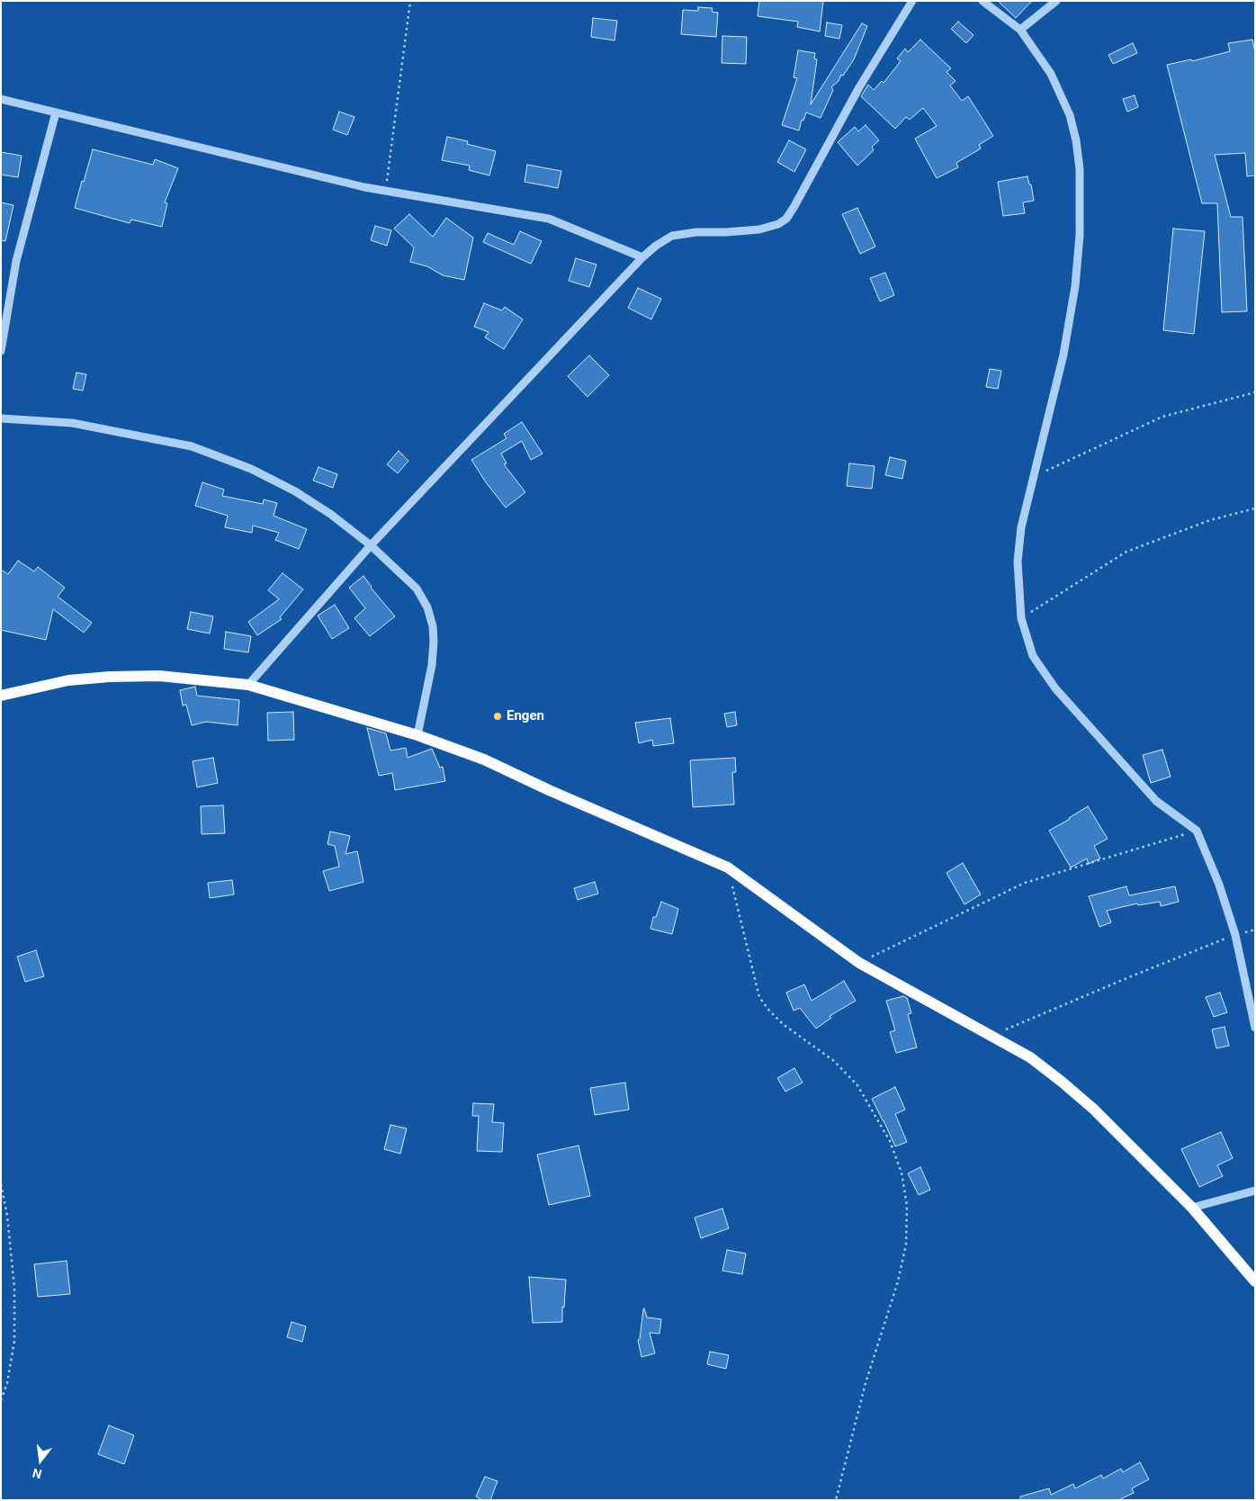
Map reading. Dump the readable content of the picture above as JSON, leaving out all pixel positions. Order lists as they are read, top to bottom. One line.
{"places":["Engen"],"north":"bottom"}
